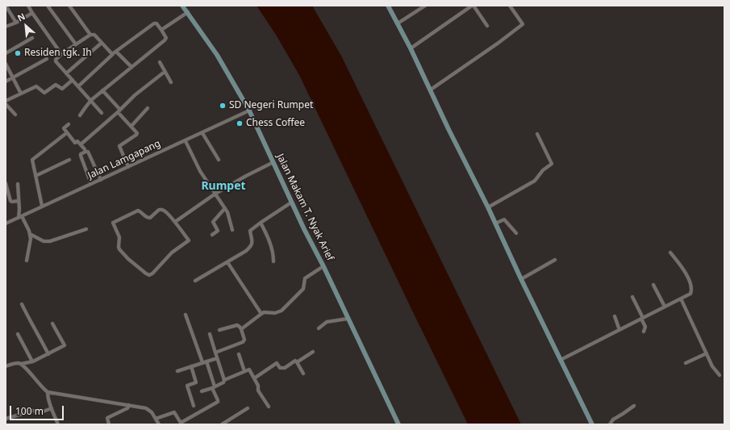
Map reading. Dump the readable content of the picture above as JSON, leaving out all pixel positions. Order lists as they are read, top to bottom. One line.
{"streets":{"street":["Jalan Lamgapang","Jalan Makam T. Nyak Arief"]},"crossings":[["Jalan Lamgapang","Jalan Makam T. Nyak Arief"]],"districts":["Rumpet"],"places":["Residen tgk. Ih","SD Negeri Rumpet","Chess Coffee"],"scale_bar":"100 m","north":"top left"}
